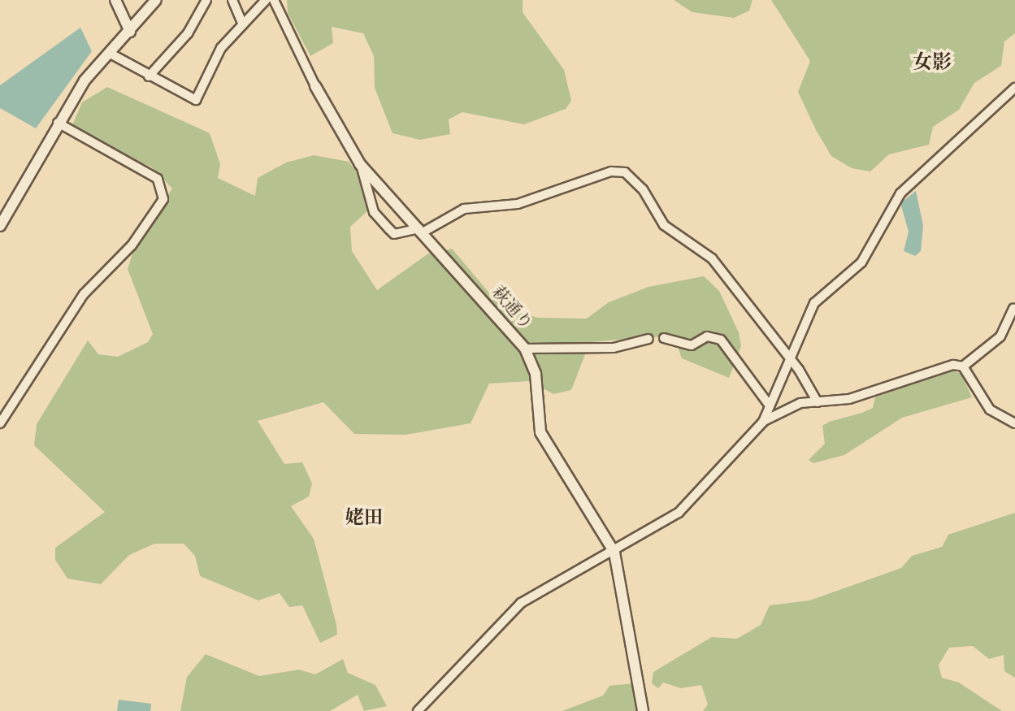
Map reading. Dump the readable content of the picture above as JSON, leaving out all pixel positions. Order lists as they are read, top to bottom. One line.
{"streets":{"street":["萩通り"]},"districts":["女影","姥田"]}
